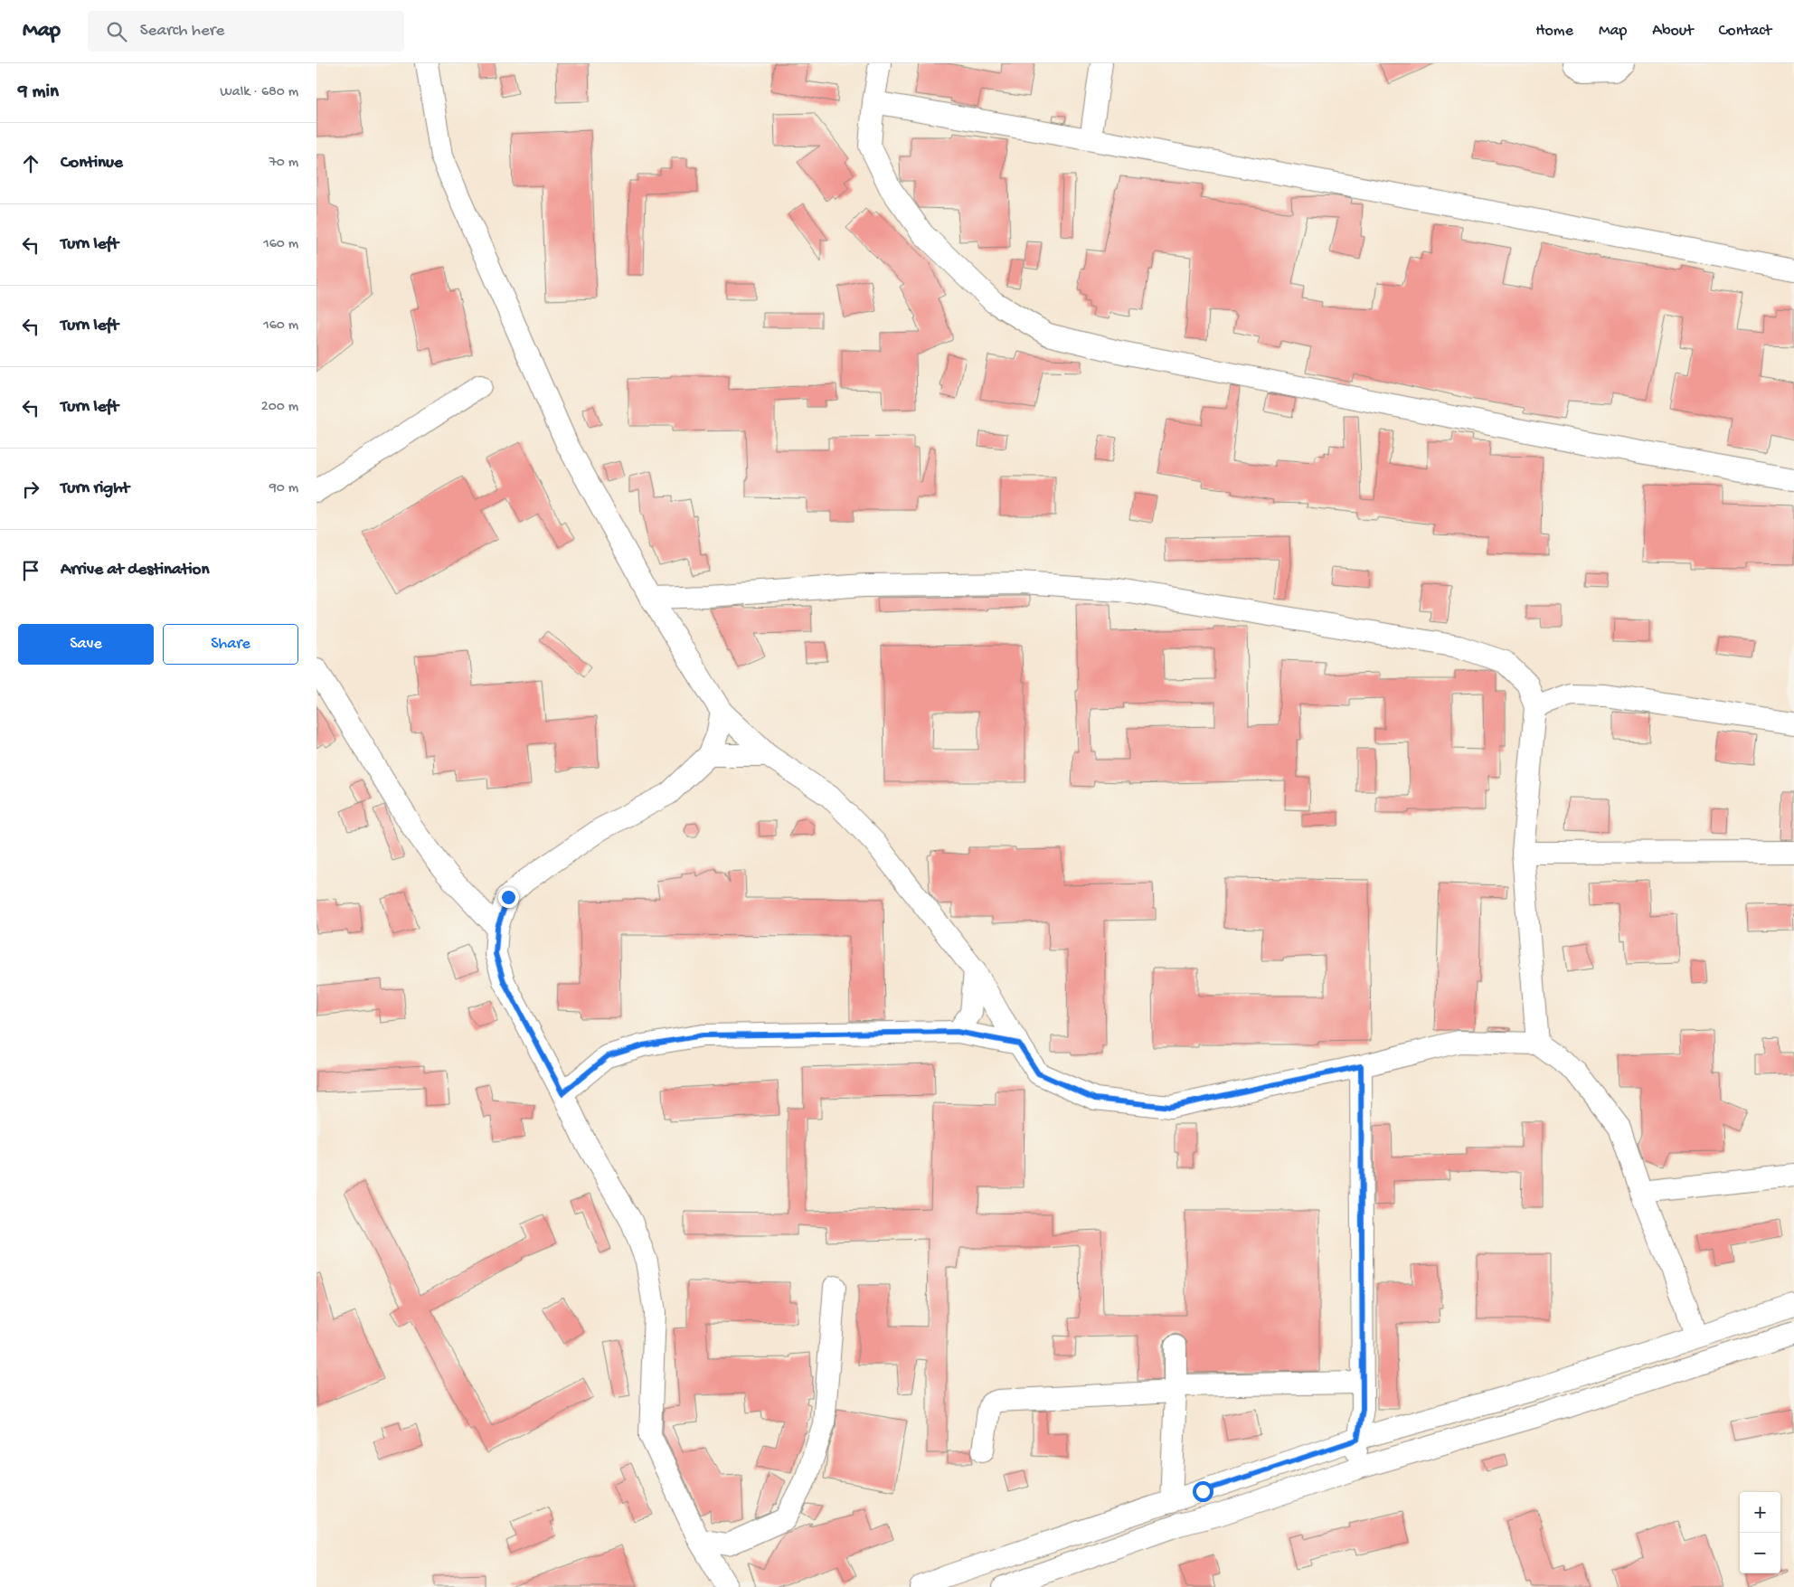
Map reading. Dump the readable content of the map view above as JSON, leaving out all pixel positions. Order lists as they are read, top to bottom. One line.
{"page":{"header":"Map","search":"Search here","nav":["Home","Map","About","Contact"],"heading":["9 min","Walk · 680 m"],"list":[["Continue","70 m"],["Turn left","160 m"],["Turn left","160 m"],["Turn left","200 m"],["Turn right","90 m"],"Arrive at destination"],"buttons":["Save","Share"],"map_buttons":["+","−"]}}
